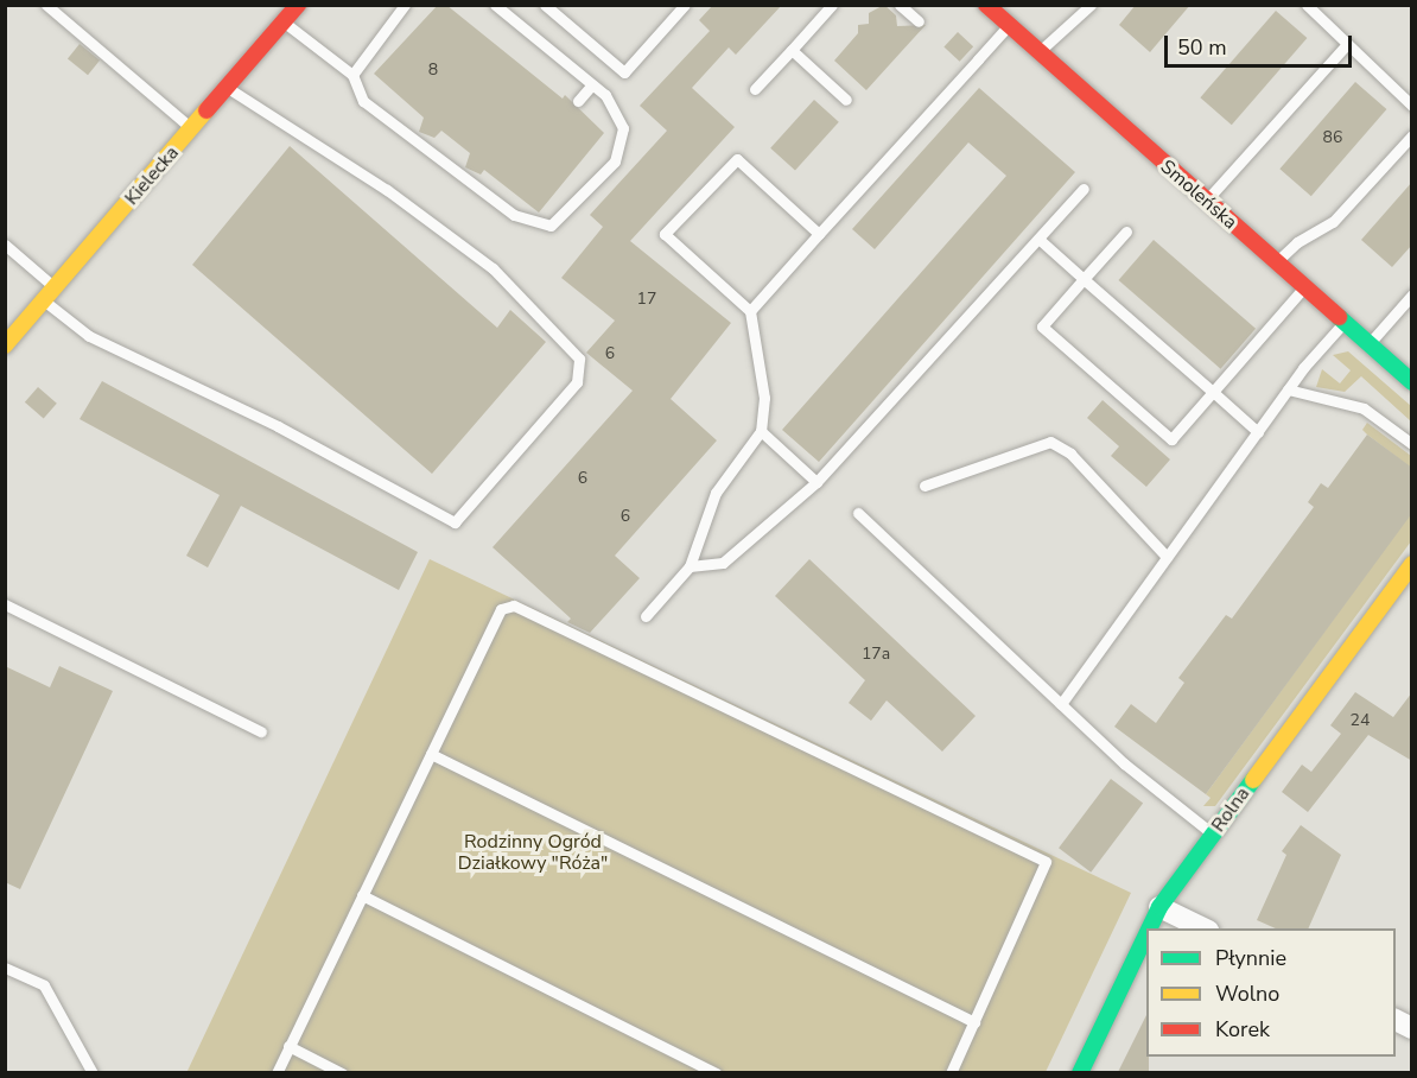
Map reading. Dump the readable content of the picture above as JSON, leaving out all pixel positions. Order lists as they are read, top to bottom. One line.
{"streets":{"street":["Kielecka","Smoleńska","Rolna"]},"parks":["Rodzinny Ogród Działkowy \"Róża\""],"house_numbers":["8","86","17","6","6","6","17a","24"],"legend":["Płynnie","Wolno","Korek"],"scale_bar":"50 m"}
